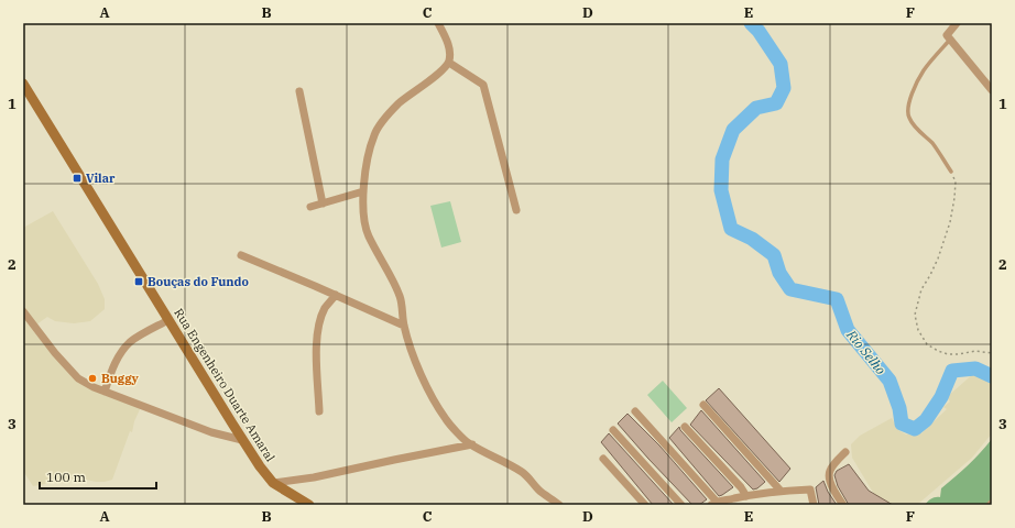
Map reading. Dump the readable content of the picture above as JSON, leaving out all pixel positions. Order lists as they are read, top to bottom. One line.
{"streets":{"main road":["Rua Engenheiro Duarte Amaral"]},"water":["Rio Selho"],"places":{"transit":["Vilar","Bouças do Fundo"],"other":["Buggy"]},"scale_bar":"100 m","grid":{"columns":["A","B","C","D","E","F"],"rows":["1","2","3"]}}
